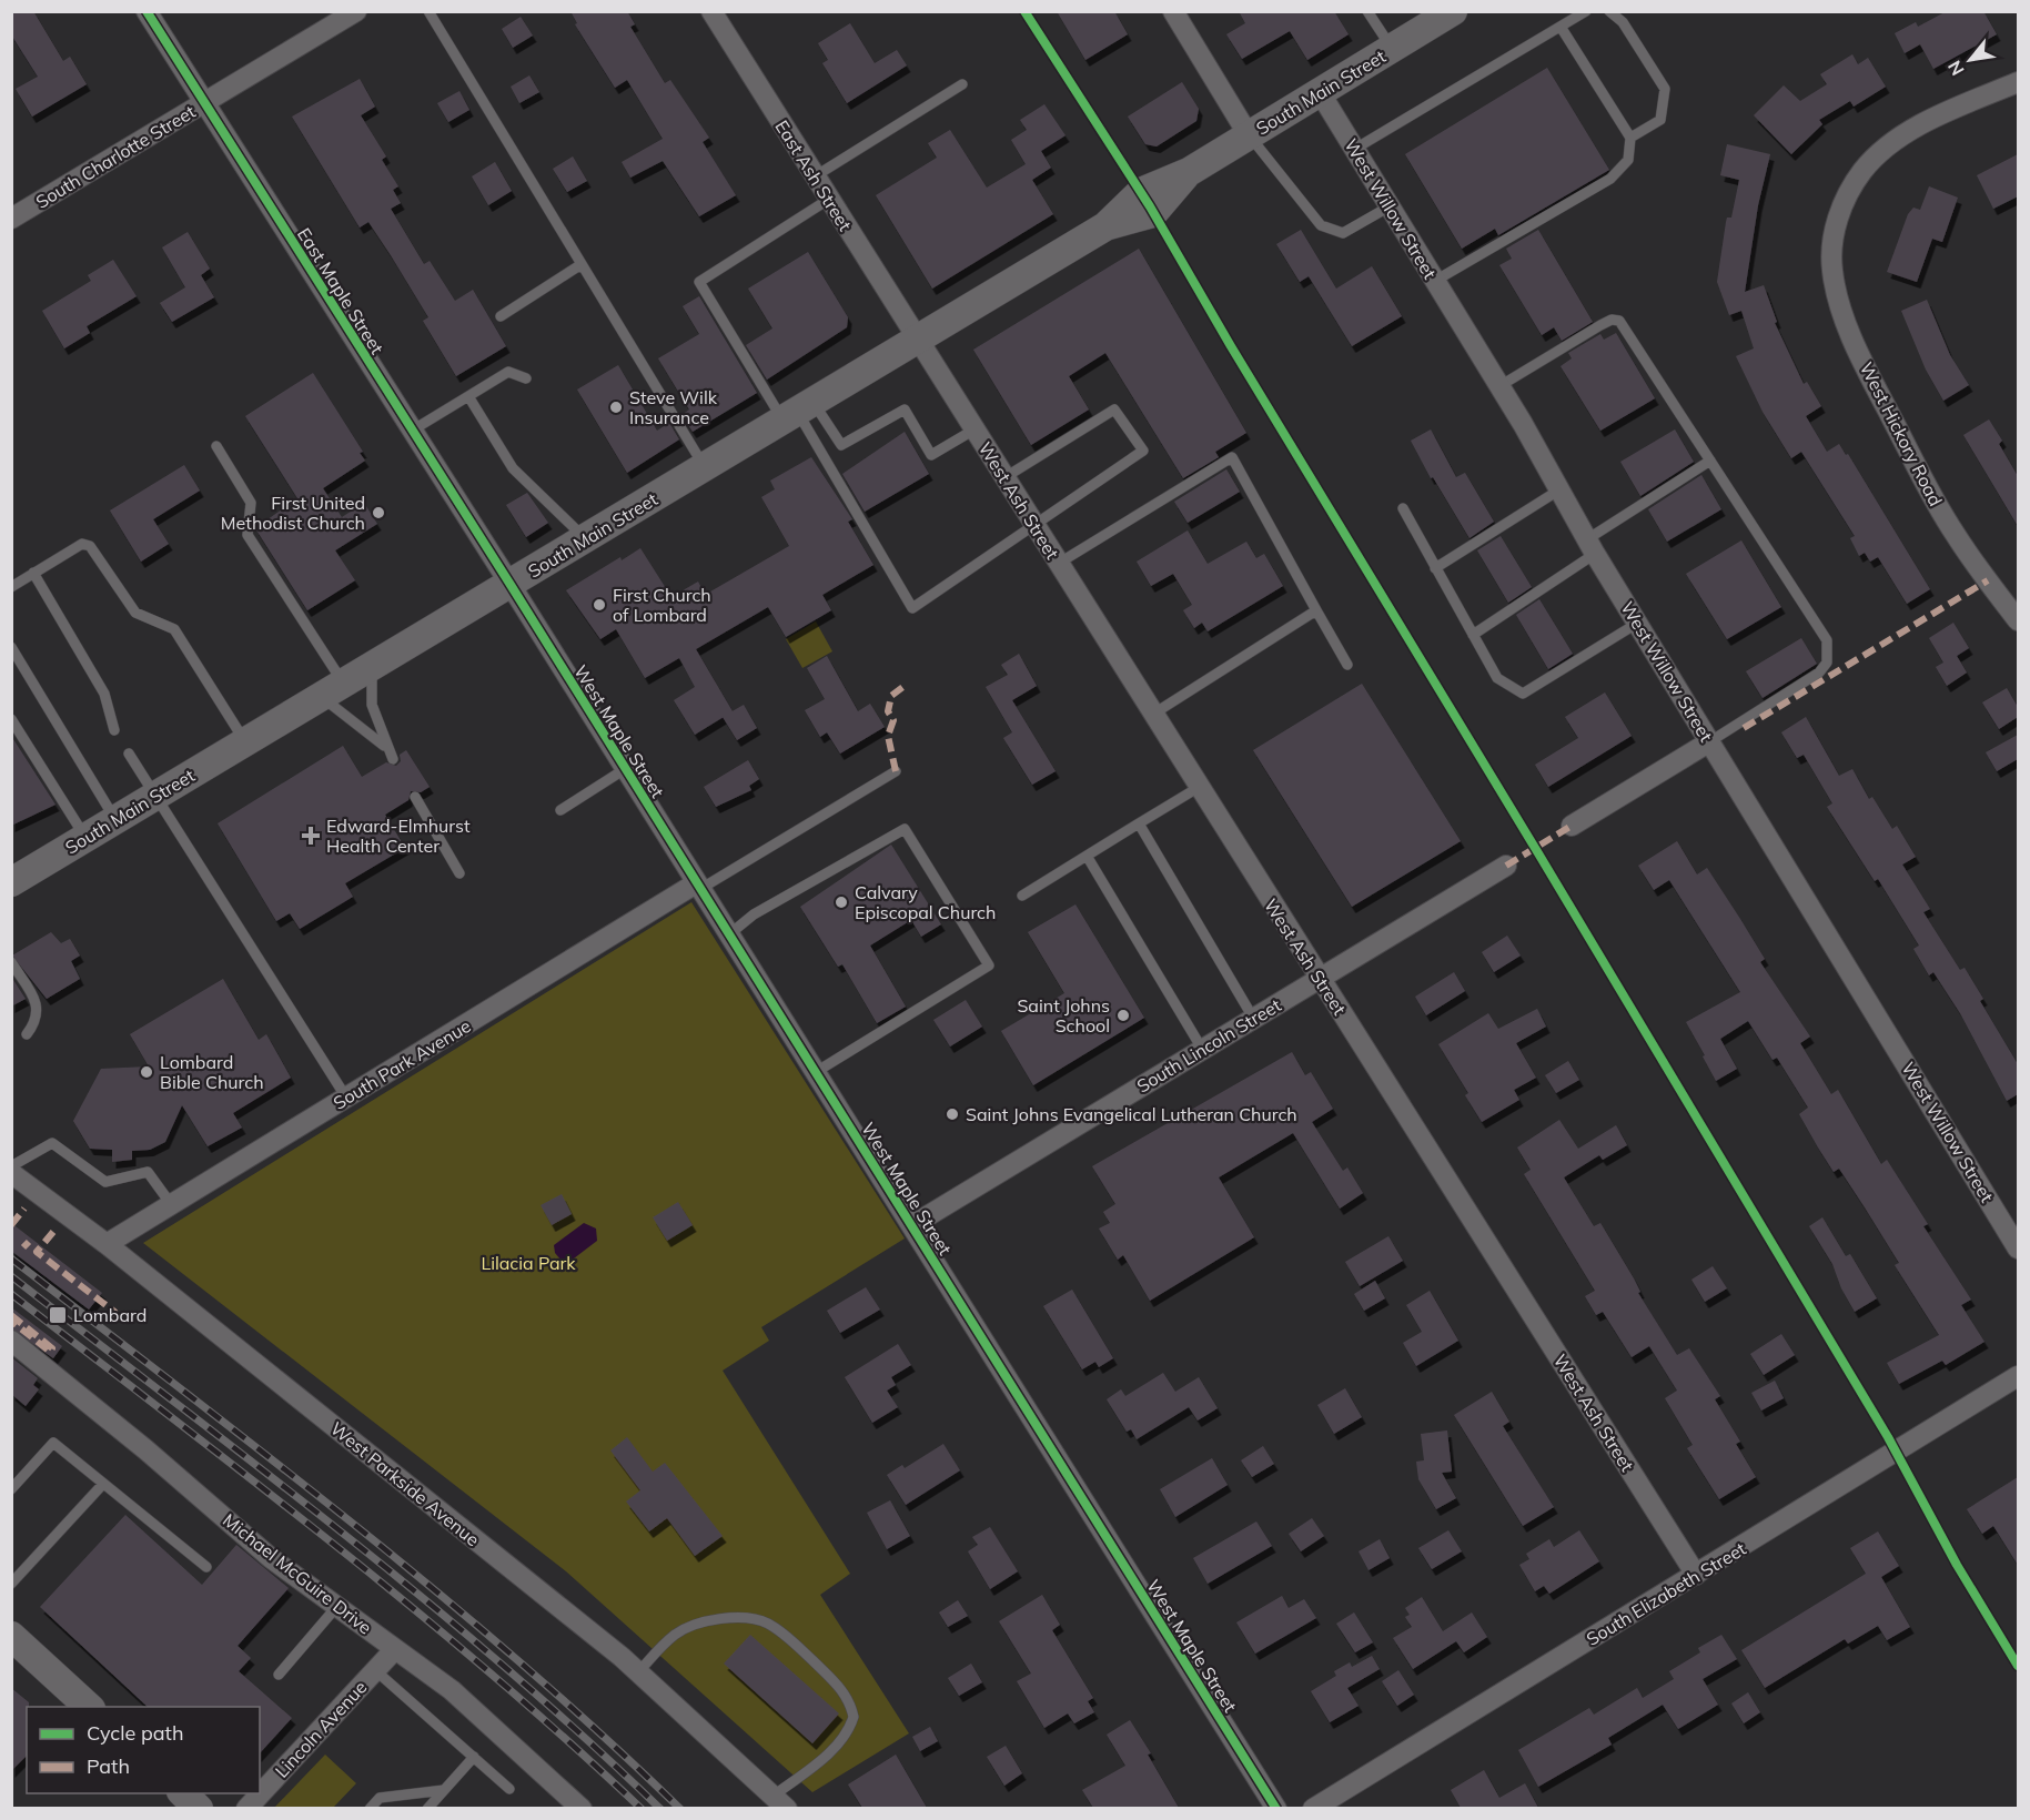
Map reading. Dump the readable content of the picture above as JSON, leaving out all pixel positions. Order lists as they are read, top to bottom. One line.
{"streets":{"main road":["South Main Street"],"street":["South Charlotte Street","East Ash Street","West Willow Street","East Maple Street","West Hickory Road","West Ash Street","West Maple Street","South Lincoln Street","South Park Avenue","West Parkside Avenue","Michael McGuire Drive","South Elizabeth Street","Lincoln Avenue"]},"crossings":[["South Main Street","East Ash Street"],["South Main Street","West Willow Street"],["South Main Street","East Maple Street"],["South Main Street","West Ash Street"],["South Main Street","West Maple Street"],["South Charlotte Street","East Maple Street"],["East Ash Street","West Ash Street"],["East Maple Street","West Maple Street"],["West Ash Street","South Lincoln Street"],["West Ash Street","South Elizabeth Street"],["West Maple Street","South Lincoln Street"],["West Maple Street","South Park Avenue"],["South Park Avenue","West Parkside Avenue"],["Michael McGuire Drive","Lincoln Avenue"]],"parks":["Lilacia Park"],"places":{"other":["Steve Wilk Insurance","First United Methodist Church","First Church of Lombard","Calvary Episcopal Church","Saint Johns School","Lombard Bible Church","Saint Johns Evangelical Lutheran Church"],"health":["Edward-Elmhurst Health Center"],"transit":["Lombard"]},"legend":["Cycle path","Path"],"north":"bottom left"}
